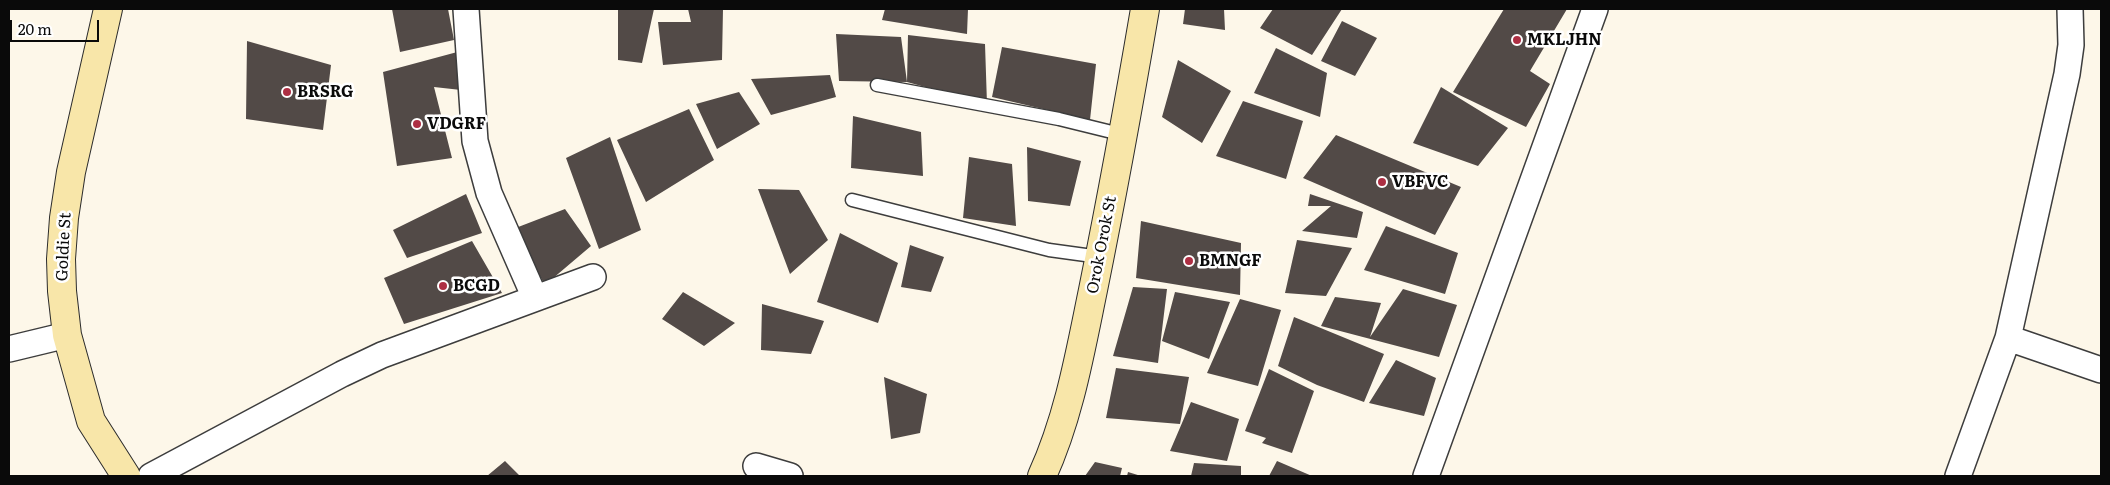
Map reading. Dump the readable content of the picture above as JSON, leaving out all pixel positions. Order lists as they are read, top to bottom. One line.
{"streets":{"street":["Orok Orok St","Goldie St"]},"places":["MKLJHN","BRSRG","VDGRF","VBFVC","BMNGF","BCGD"],"scale_bar":"20 m"}
